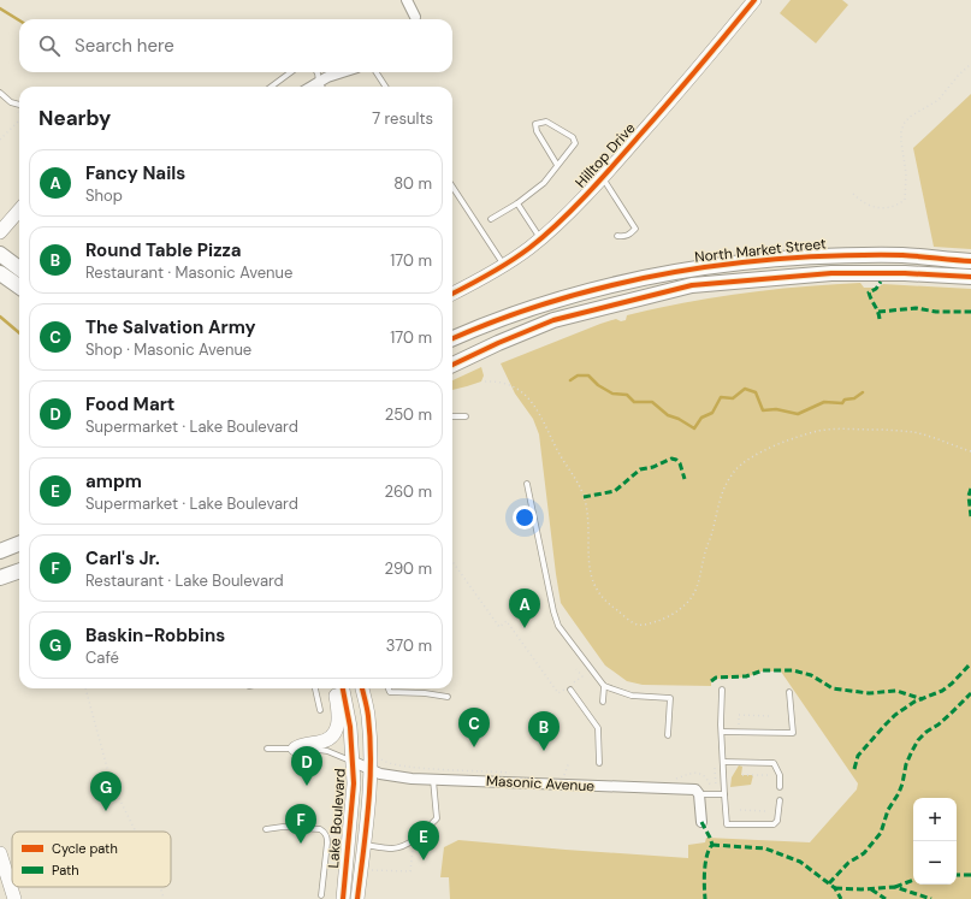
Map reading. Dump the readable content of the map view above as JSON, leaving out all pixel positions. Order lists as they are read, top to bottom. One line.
{"streets":{"main road":["Hilltop Drive","North Market Street","Lake Boulevard"],"street":["Masonic Avenue"]},"crossings":[["Masonic Avenue","Lake Boulevard"]],"legend":["Cycle path","Path"],"page":{"search":"Search here","heading":["Nearby","7 results"],"list":[{"mark":"A","name":"Fancy Nails","note":"Shop","value":"80 m"},{"mark":"B","name":"Round Table Pizza","note":"Restaurant · Masonic Avenue","value":"170 m"},{"mark":"C","name":"The Salvation Army","note":"Shop · Masonic Avenue","value":"170 m"},{"mark":"D","name":"Food Mart","note":"Supermarket · Lake Boulevard","value":"250 m"},{"mark":"E","name":"ampm","note":"Supermarket · Lake Boulevard","value":"260 m"},{"mark":"F","name":"Carl's Jr.","note":"Restaurant · Lake Boulevard","value":"290 m"},{"mark":"G","name":"Baskin-Robbins","note":"Café","value":"370 m"}],"pins":["A","C","B","D","G","F","E"],"map_buttons":["+","−"]}}
